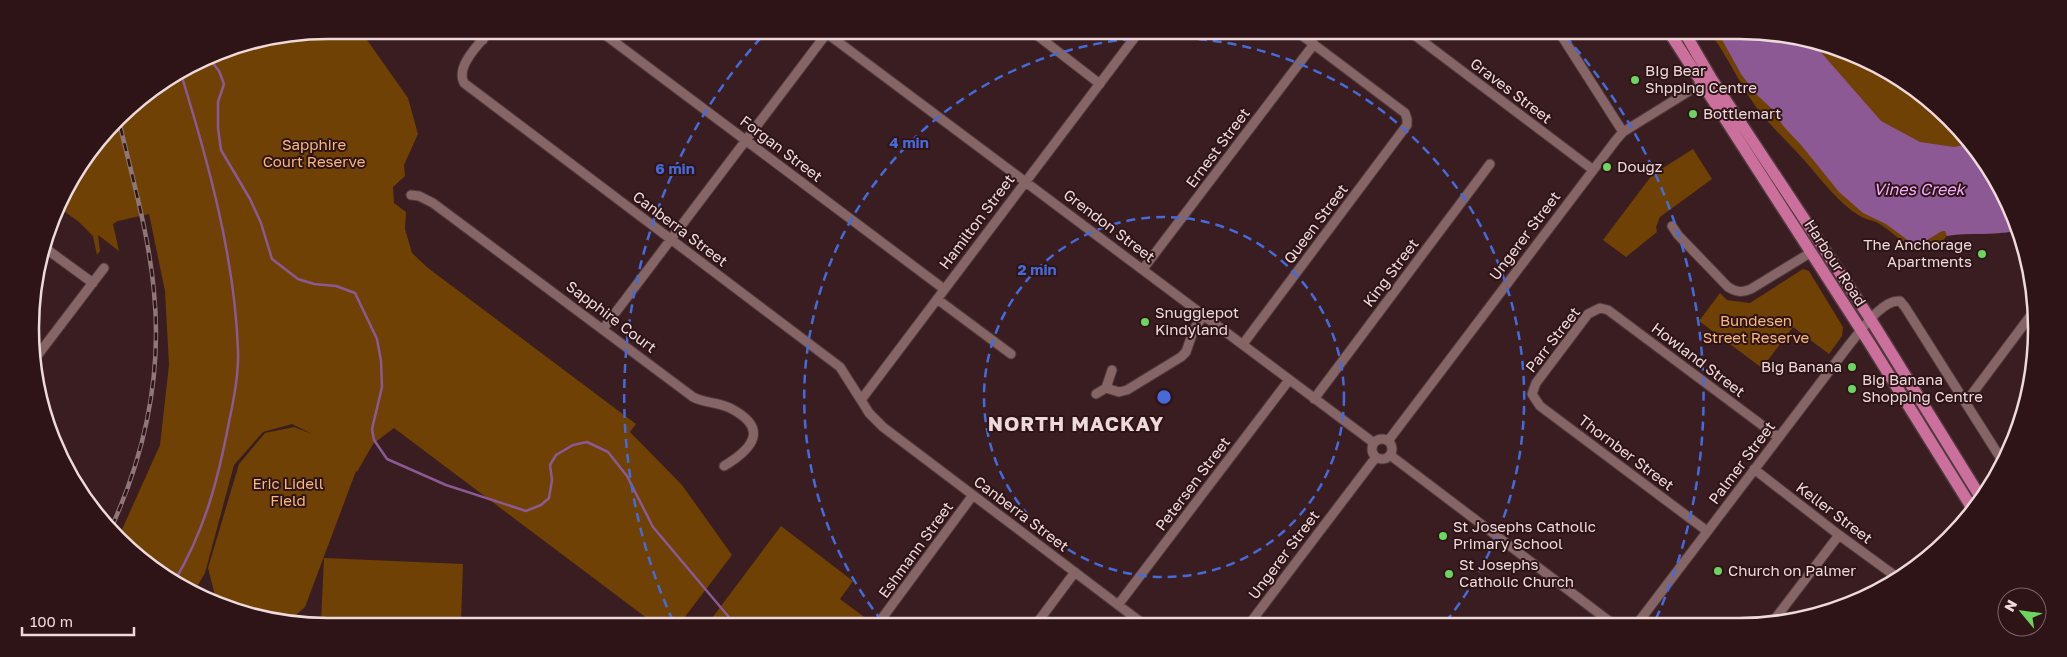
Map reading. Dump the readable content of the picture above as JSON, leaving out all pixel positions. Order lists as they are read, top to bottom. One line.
{"streets":{"main road":["Harbour Road"],"street":["Graves Street","Ernest Street","Forgan Street","Hamilton Street","Queen Street","Grendon Street","Canberra Street","Ungerer Street","King Street","Sapphire Court","Parr Street","Howland Street","Thornber Street","Palmer Street","Petersen Street","Keller Street","Eshmann Street"]},"crossings":[["Graves Street","Ungerer Street"],["Ernest Street","Queen Street"],["Ernest Street","Grendon Street"],["Forgan Street","Hamilton Street"],["Hamilton Street","Grendon Street"],["Hamilton Street","Canberra Street"],["Queen Street","Grendon Street"],["Grendon Street","Ungerer Street"],["Grendon Street","King Street"],["Grendon Street","Petersen Street"],["Canberra Street","Petersen Street"],["Canberra Street","Eshmann Street"],["Ungerer Street","Harbour Road"],["Harbour Road","Palmer Street"],["Parr Street","Howland Street"],["Parr Street","Thornber Street"],["Howland Street","Palmer Street"],["Thornber Street","Palmer Street"],["Palmer Street","Keller Street"]],"districts":["NORTH MACKAY"],"water":["Vines Creek"],"parks":["Sapphire Court Reserve","Bundesen Street Reserve","Eric Lidell Field"],"places":["BIg Bear Shpping Centre","Bottlemart","Dougz","The Anchorage Apartments","Snugglepot Kindyland","Big Banana","Big Banana Shopping Centre","St Josephs Catholic Primary School","Church on Palmer","St Josephs Catholic Church"],"scale_bar":"100 m","north":"top left","rings":["4 min","6 min","2 min"]}
